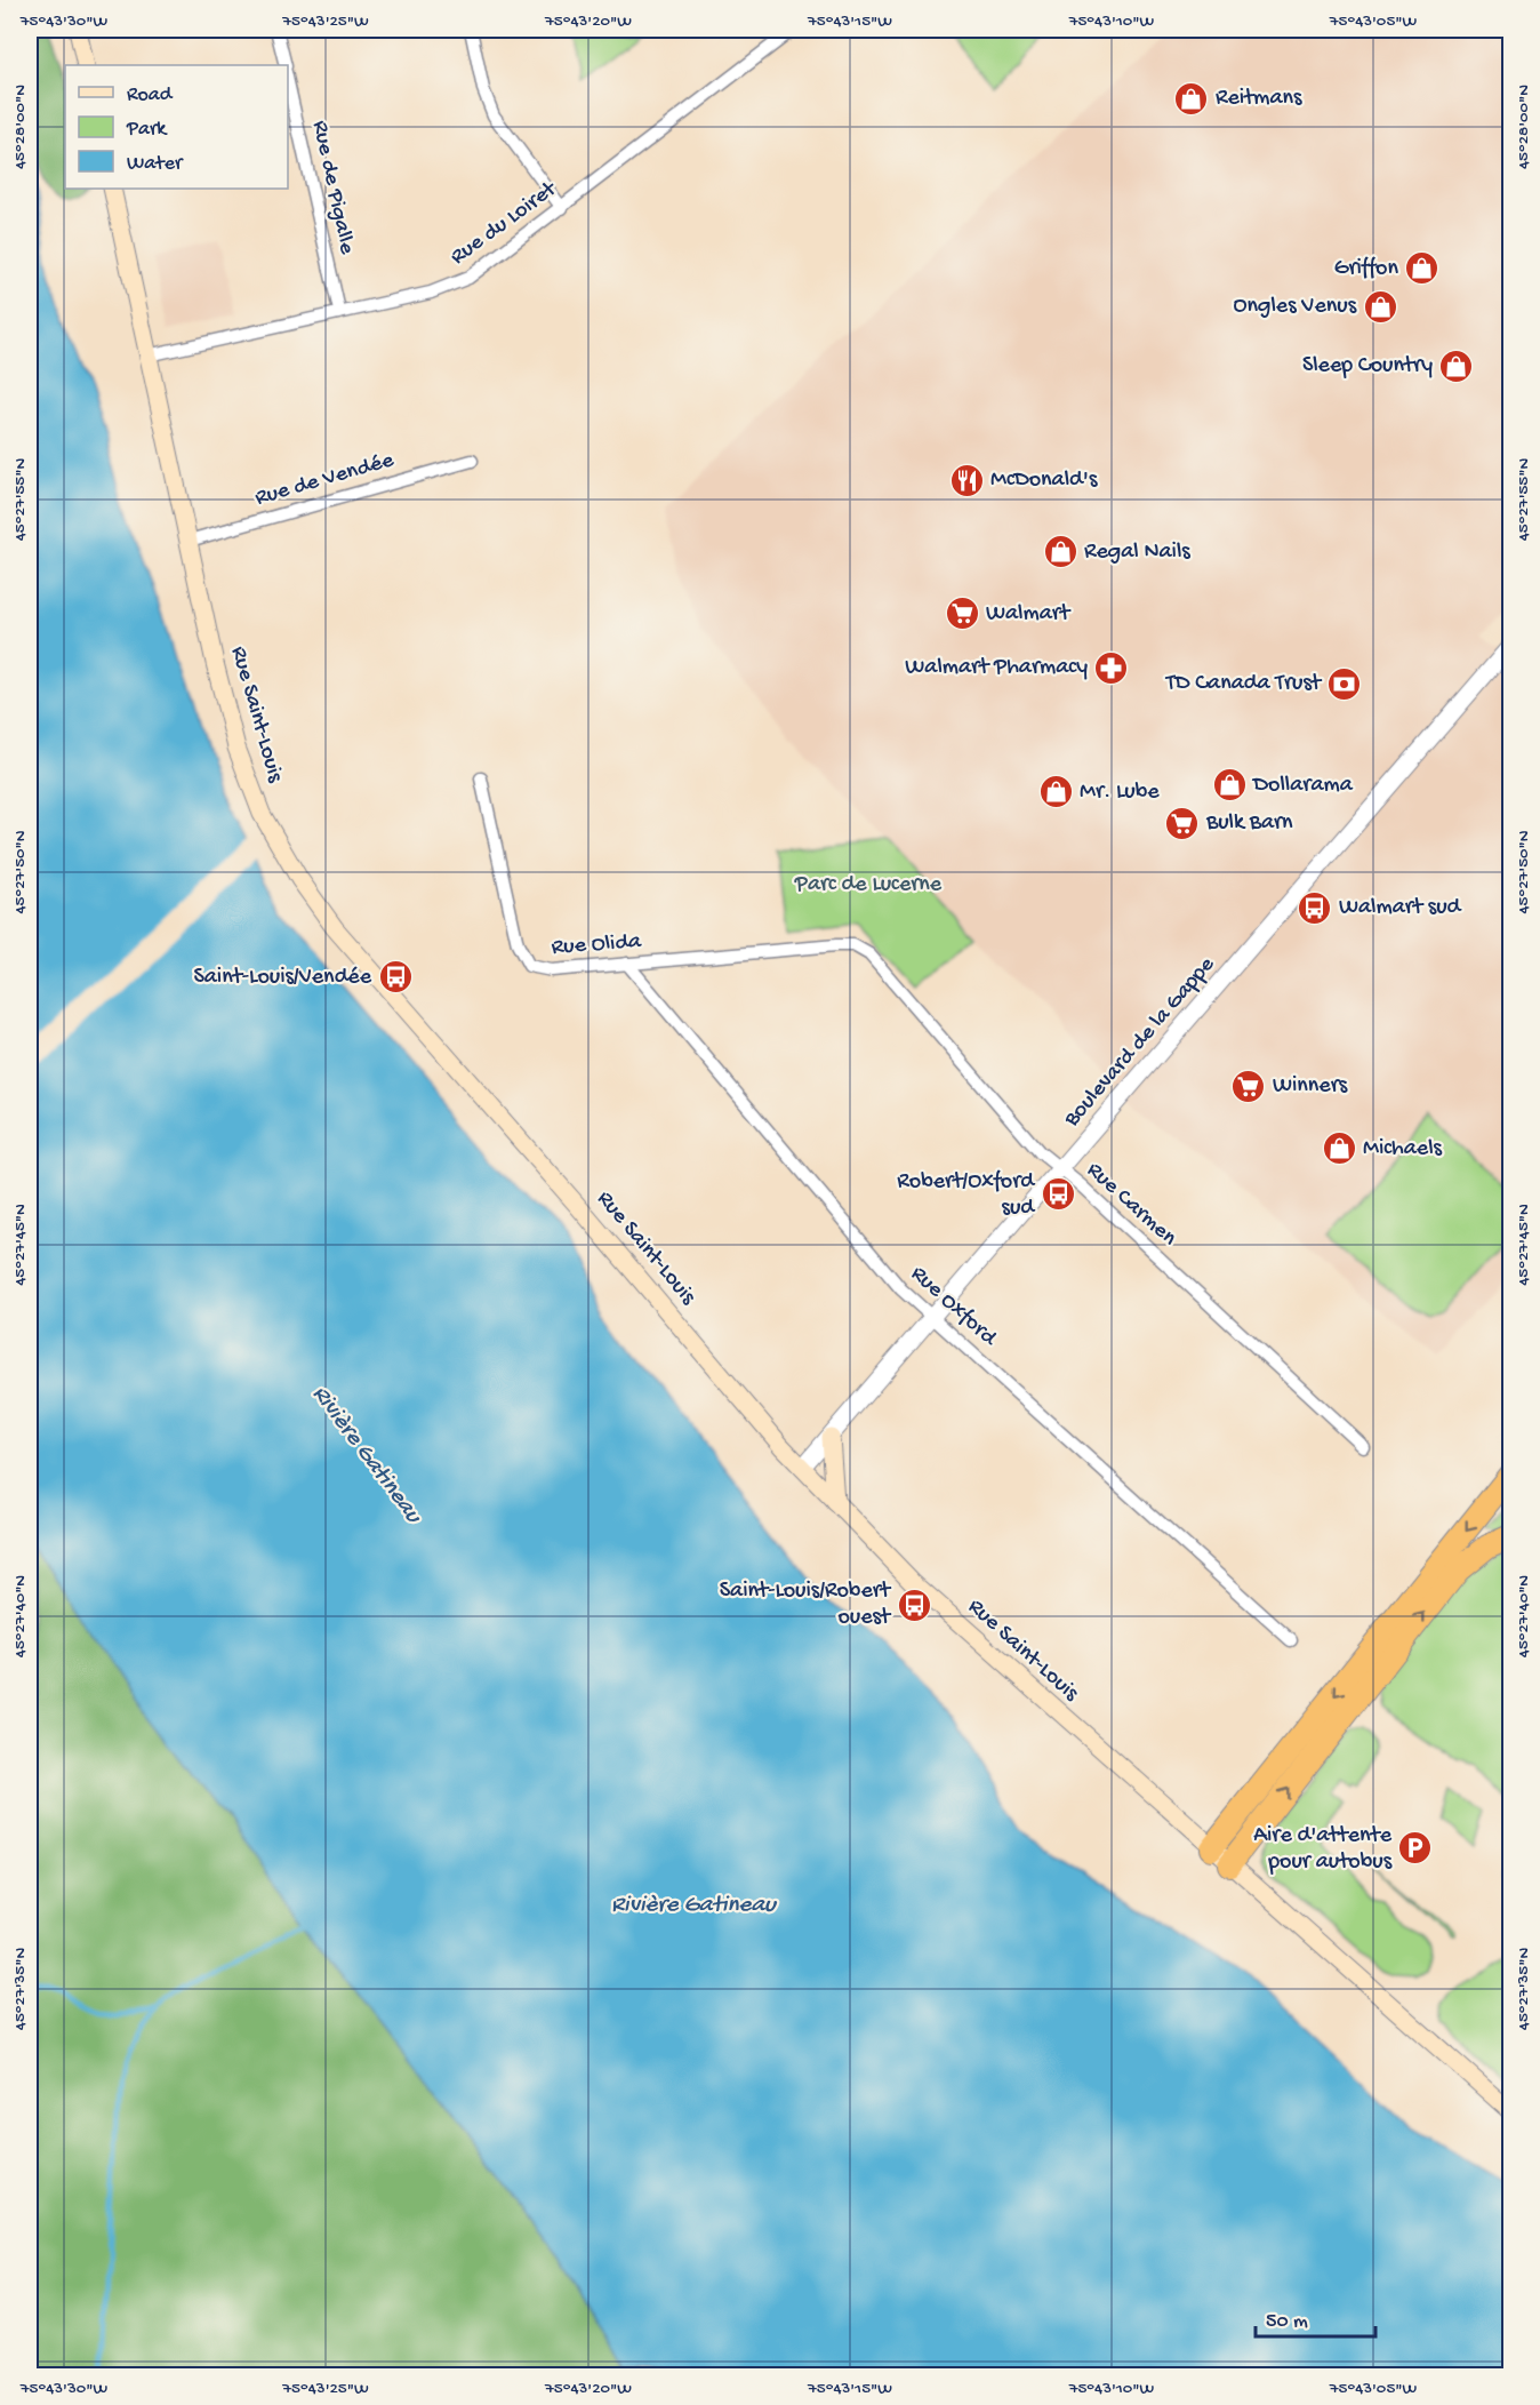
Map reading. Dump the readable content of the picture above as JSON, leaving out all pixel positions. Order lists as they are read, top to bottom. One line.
{"streets":{"main road":["Rue Saint-Louis"],"street":["Rue de Pigalle","Rue du Loiret","Rue de Vendée","Rue Olida","Boulevard de la Gappe","Rue Carmen","Rue Oxford"]},"crossings":[["Rue de Pigalle","Rue du Loiret"],["Rue du Loiret","Rue Saint-Louis"],["Rue de Vendée","Rue Saint-Louis"],["Rue Saint-Louis","Boulevard de la Gappe"],["Rue Olida","Rue Carmen"],["Rue Olida","Rue Oxford"],["Boulevard de la Gappe","Rue Carmen"],["Boulevard de la Gappe","Rue Oxford"]],"water":["Rivière Gatineau"],"parks":["Parc de Lucerne"],"places":{"shop":["Reitmans","Griffon","Ongles Venus","Sleep Country","Regal Nails","Dollarama","Mr. Lube","Michaels"],"restaurant":["McDonald's"],"supermarket":["Walmart","Bulk Barn","Winners"],"pharmacy":["Walmart Pharmacy"],"bank":["TD Canada Trust"],"bus stop":["Walmart sud","Saint-Louis/Vendée","Robert/Oxford sud","Saint-Louis/Robert ouest"],"parking":["Aire d'attente pour autobus"]},"legend":["Road","Park","Water"],"scale_bar":"50 m","coordinates":["75°43'30\"W","75°43'25\"W","75°43'20\"W","75°43'15\"W","75°43'10\"W","75°43'05\"W","45°28'00\"N","45°27'55\"N","45°27'50\"N","45°27'45\"N","45°27'40\"N","45°27'35\"N"]}
